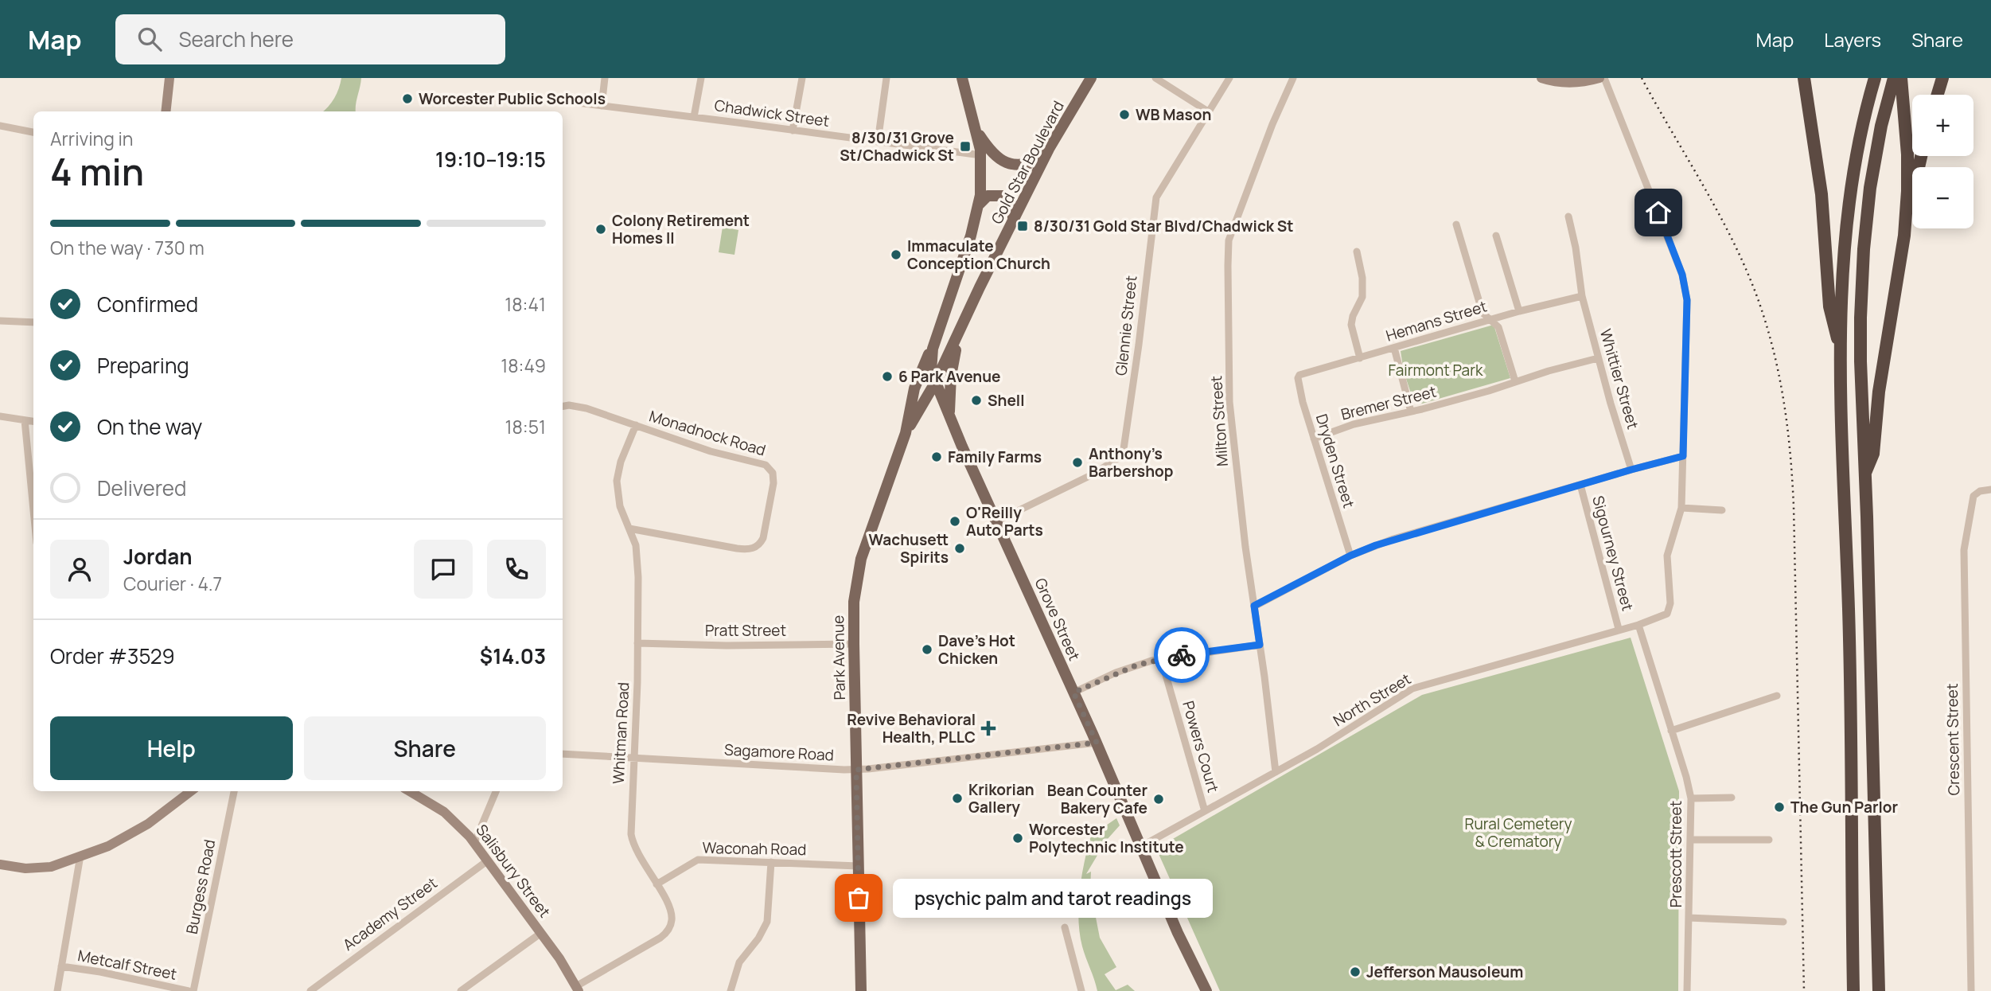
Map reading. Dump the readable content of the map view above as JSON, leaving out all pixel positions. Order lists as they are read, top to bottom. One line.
{"streets":{"main road":["Gold Star Boulevard","Grove Street","Park Avenue","Salisbury Street"],"street":["Chadwick Street","Hemans Street","Glennie Street","Whittier Street","Bremer Street","Milton Street","Monadnock Road","Dryden Street","Sigourney Street","Pratt Street","North Street","Whitman Road","Crescent Street","Powers Court","Sagamore Road","Waconah Road","Prescott Street","Burgess Road","Academy Street","Metcalf Street"]},"crossings":[["Chadwick Street","Grove Street"],["Gold Star Boulevard","Grove Street"],["Gold Star Boulevard","Park Avenue"],["Hemans Street","Whittier Street"],["Hemans Street","Dryden Street"],["Glennie Street","Grove Street"],["Whittier Street","Bremer Street"],["Bremer Street","Dryden Street"],["Milton Street","North Street"],["Monadnock Road","Whitman Road"],["Sigourney Street","North Street"],["Grove Street","Park Avenue"],["Grove Street","North Street"],["Grove Street","Sagamore Road"],["Pratt Street","Park Avenue"],["Pratt Street","Whitman Road"],["Park Avenue","Sagamore Road"],["Park Avenue","Waconah Road"],["North Street","Powers Court"],["North Street","Prescott Street"],["Whitman Road","Sagamore Road"],["Whitman Road","Waconah Road"],["Whitman Road","Salisbury Street"],["Salisbury Street","Academy Street"]],"parks":["Fairmont Park","Rural Cemetery & Crematory"],"places":{"other":["Worcester Public Schools","WB Mason","Colony Retirement Homes II","Immaculate Conception Church","6 Park Avenue","Shell","Family Farms","Anthony’s Barbershop","O'Reilly Auto Parts","Wachusett Spirits","Dave's Hot Chicken","Krikorian Gallery","Bean Counter Bakery Cafe","The Gun Parlor","Worcester Polytechnic Institute","psychic palm and tarot readings","Jefferson Mausoleum"],"transit":["8/30/31 Grove St/Chadwick St","8/30/31 Gold Star Blvd/Chadwick St"],"health":["Revive Behavioral Health, PLLC"]},"page":{"header":"Map","search":"Search here","nav":["Map","Layers","Share"],"map_buttons":["+","−"],"heading":["4 min","Arriving in","19:10–19:15"],"panel":["Jordan","Courier · 4.7","Order #3529","$14.03"],"bar":"On the way · 730 m","list":[["Confirmed","18:41"],["Preparing","18:49"],["On the way","18:51"],"Delivered"],"buttons":["Help","Share"],"bubble":"psychic palm and tarot readings"}}
